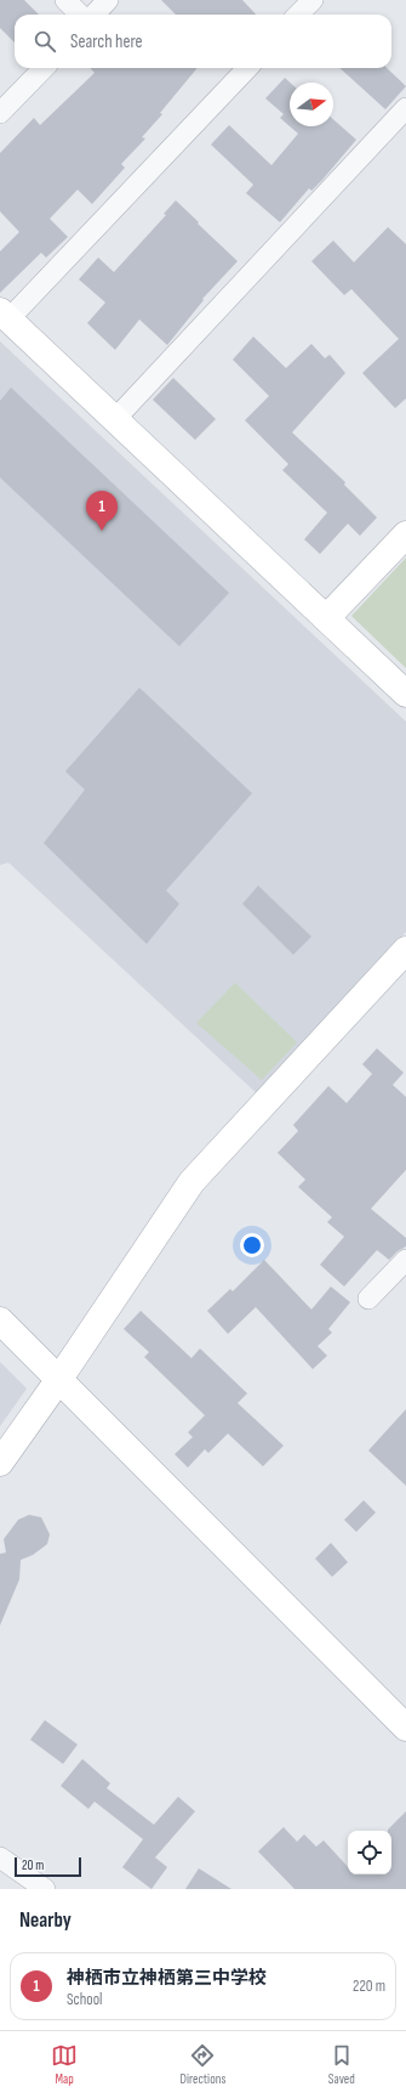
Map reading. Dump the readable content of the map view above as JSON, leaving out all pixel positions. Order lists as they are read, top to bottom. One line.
{"scale_bar":"20 m","north":"right","page":{"search":"Search here","pins":"1","scale":"20 m","heading":"Nearby","list":[{"mark":"1","name":"神栖市立神栖第三中学校","note":"School","value":"220 m"}],"nav":["Map","Directions","Saved"]}}
